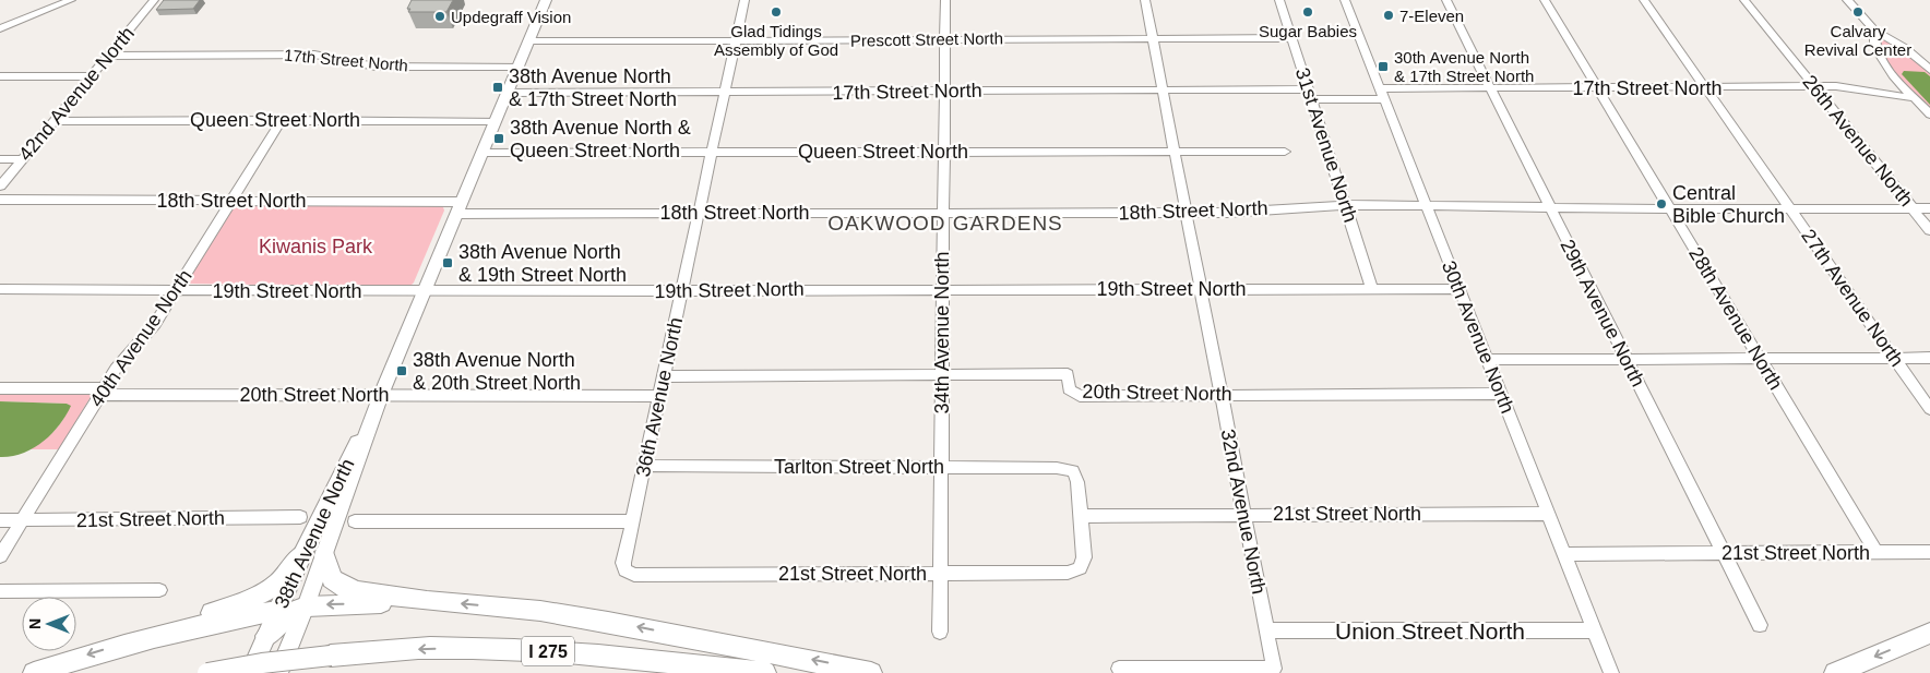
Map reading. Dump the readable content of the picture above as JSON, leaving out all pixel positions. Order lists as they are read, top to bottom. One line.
{"streets":{"highway":["I 275"],"main road":["38th Avenue North"],"street":["Prescott Street North","17th Street North","42nd Avenue North","Queen Street North","26th Avenue North","31st Avenue North","18th Street North","19th Street North","27th Avenue North","29th Avenue North","28th Avenue North","34th Avenue North","30th Avenue North","40th Avenue North","20th Street North","36th Avenue North","Tarlton Street North","32nd Avenue North","21st Street North","Union Street North"]},"crossings":[["Prescott Street North","31st Avenue North"],["Prescott Street North","34th Avenue North"],["Prescott Street North","36th Avenue North"],["Prescott Street North","32nd Avenue North"],["Prescott Street North","38th Avenue North"],["17th Street North","42nd Avenue North"],["17th Street North","26th Avenue North"],["17th Street North","31st Avenue North"],["17th Street North","27th Avenue North"],["17th Street North","29th Avenue North"],["17th Street North","28th Avenue North"],["17th Street North","34th Avenue North"],["17th Street North","30th Avenue North"],["17th Street North","36th Avenue North"],["17th Street North","32nd Avenue North"],["17th Street North","38th Avenue North"],["42nd Avenue North","Queen Street North"],["Queen Street North","34th Avenue North"],["Queen Street North","40th Avenue North"],["Queen Street North","36th Avenue North"],["Queen Street North","32nd Avenue North"],["Queen Street North","38th Avenue North"],["26th Avenue North","18th Street North"],["31st Avenue North","18th Street North"],["31st Avenue North","19th Street North"],["18th Street North","27th Avenue North"],["18th Street North","29th Avenue North"],["18th Street North","28th Avenue North"],["18th Street North","34th Avenue North"],["18th Street North","30th Avenue North"],["18th Street North","40th Avenue North"],["18th Street North","36th Avenue North"],["18th Street North","32nd Avenue North"],["18th Street North","38th Avenue North"],["19th Street North","34th Avenue North"],["19th Street North","30th Avenue North"],["19th Street North","40th Avenue North"],["19th Street North","36th Avenue North"],["19th Street North","32nd Avenue North"],["19th Street North","38th Avenue North"],["29th Avenue North","21st Street North"],["28th Avenue North","21st Street North"],["34th Avenue North","20th Street North"],["34th Avenue North","Tarlton Street North"],["34th Avenue North","21st Street North"],["30th Avenue North","20th Street North"],["30th Avenue North","21st Street North"],["30th Avenue North","Union Street North"],["40th Avenue North","20th Street North"],["40th Avenue North","21st Street North"],["20th Street North","36th Avenue North"],["20th Street North","32nd Avenue North"],["20th Street North","38th Avenue North"],["36th Avenue North","Tarlton Street North"],["36th Avenue North","21st Street North"],["Tarlton Street North","21st Street North"],["32nd Avenue North","21st Street North"],["32nd Avenue North","Union Street North"]],"districts":["OAKWOOD GARDENS"],"parks":["Kiwanis Park"],"places":{"other":["Glad Tidings Assembly of God","Sugar Babies","Calvary Revival Center","7-Eleven","Updegraff Vision","Central Bible Church"],"transit":["30th Avenue North & 17th Street North","38th Avenue North & 17th Street North","38th Avenue North & Queen Street North","38th Avenue North & 19th Street North","38th Avenue North & 20th Street North"]},"north":"left"}
